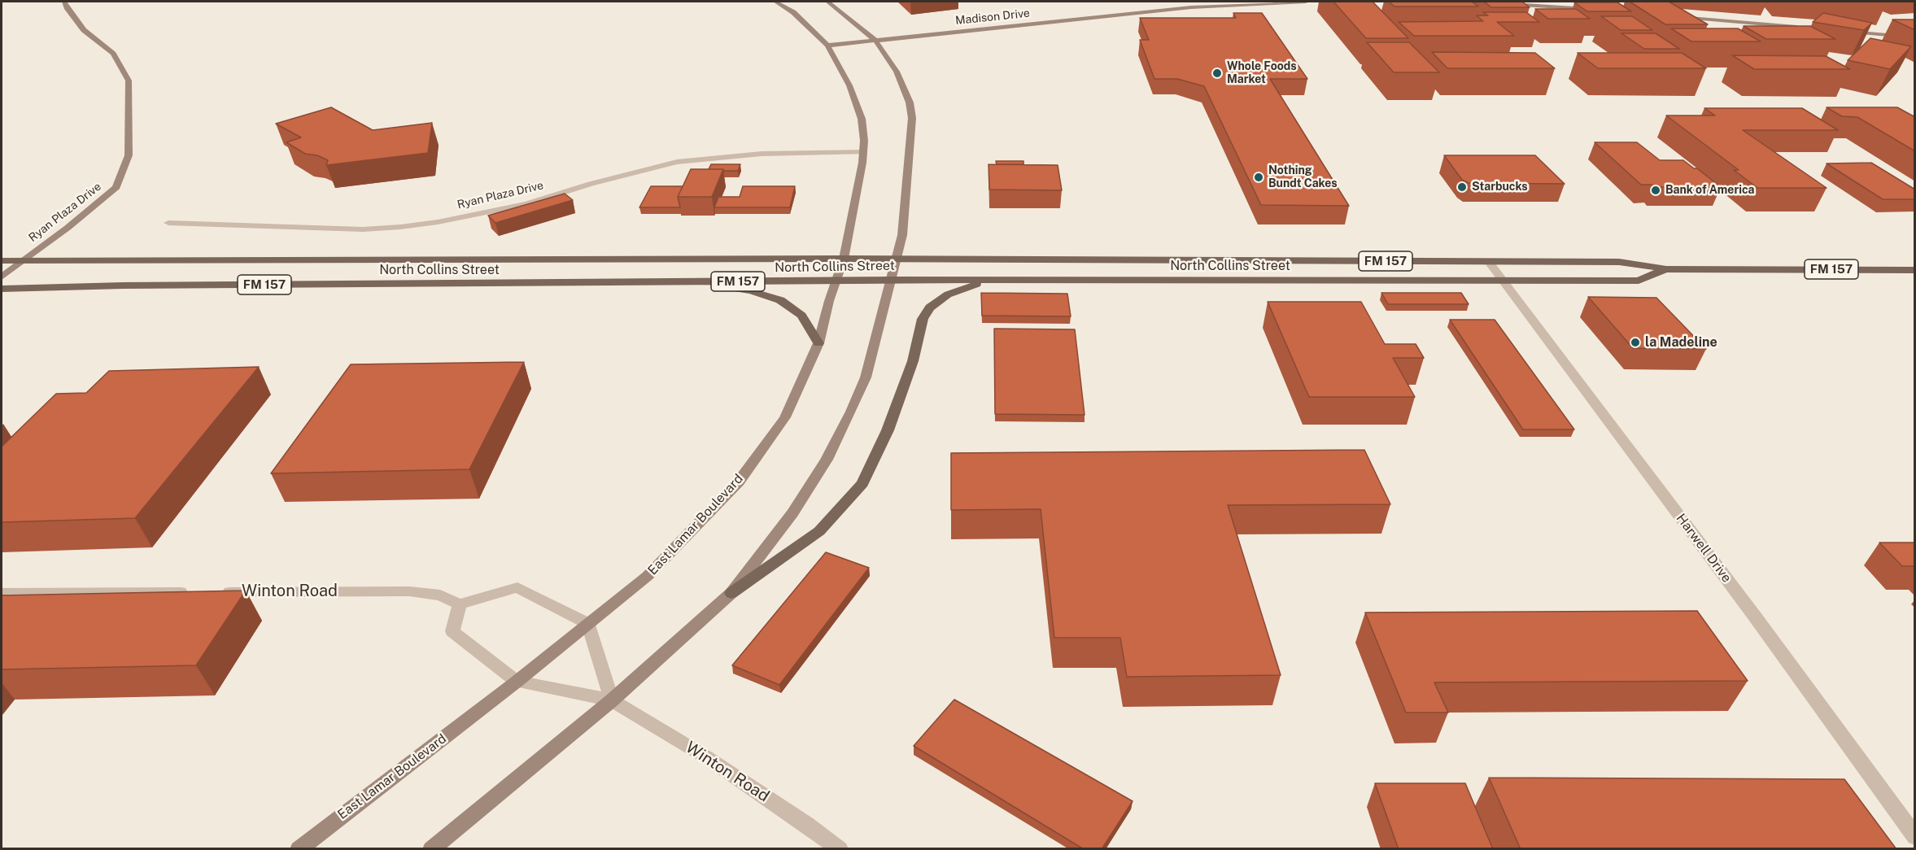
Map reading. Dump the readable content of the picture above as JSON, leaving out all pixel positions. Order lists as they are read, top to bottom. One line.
{"streets":{"main road":["Madison Drive","Ryan Plaza Drive","FM 157","North Collins Street","East Lamar Boulevard"],"street":["Harwell Drive","Winton Road"]},"crossings":[["Madison Drive","East Lamar Boulevard"],["Ryan Plaza Drive","North Collins Street"],["Ryan Plaza Drive","East Lamar Boulevard"],["North Collins Street","East Lamar Boulevard"],["North Collins Street","Harwell Drive"],["East Lamar Boulevard","Winton Road"]],"places":["Whole Foods Market","Nothing Bundt Cakes","Starbucks","Bank of America","la Madeline"]}
